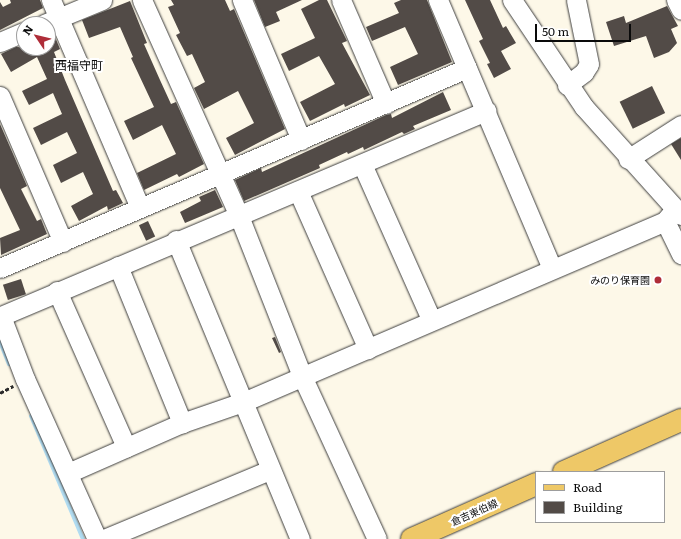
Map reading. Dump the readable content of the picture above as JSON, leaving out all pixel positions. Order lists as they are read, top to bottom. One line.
{"streets":{"main road":["倉吉東伯線"]},"districts":["西福守町"],"places":["みのり保育園"],"legend":["Road","Building"],"scale_bar":"50 m","north":"top left"}
